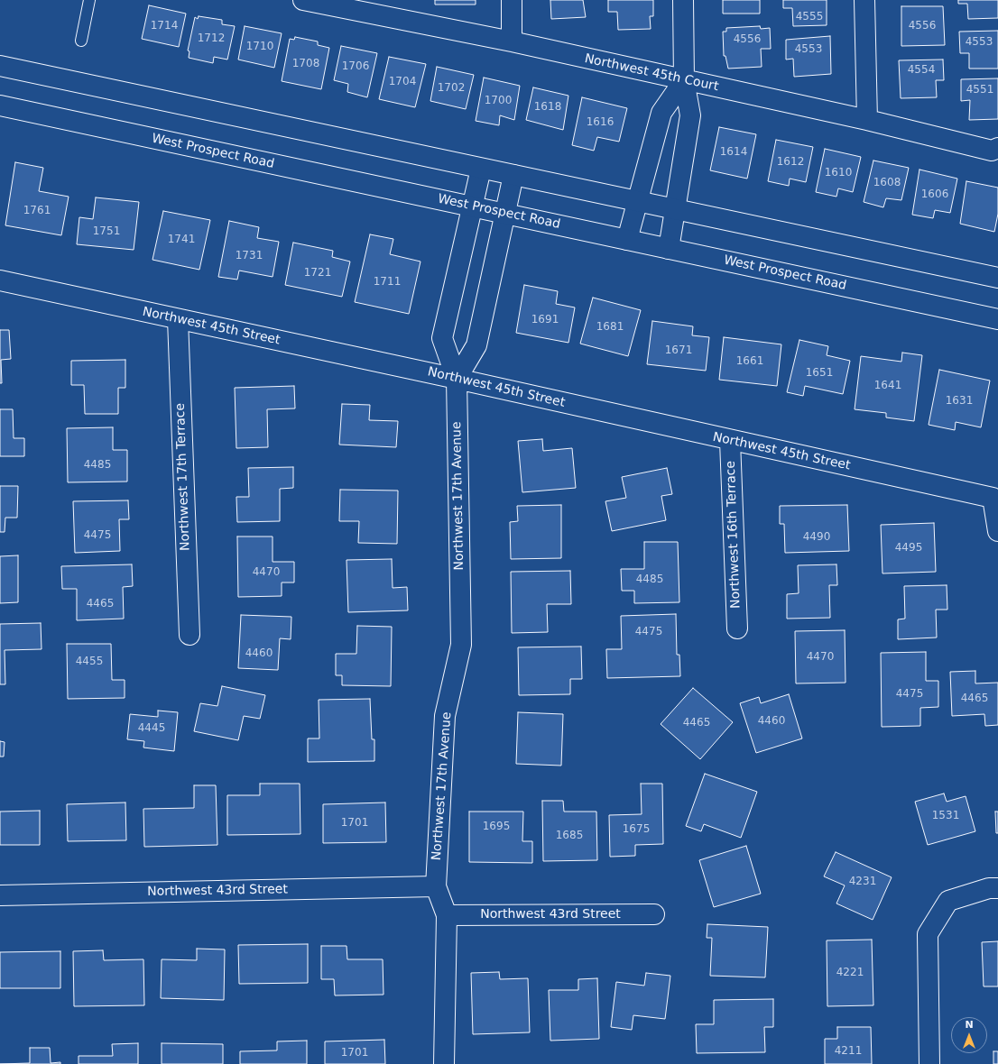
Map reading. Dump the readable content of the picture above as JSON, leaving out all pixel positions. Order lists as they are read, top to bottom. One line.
{"streets":{"street":["Northwest 45th Court","West Prospect Road","Northwest 45th Street","Northwest 17th Terrace","Northwest 17th Avenue","Northwest 16th Terrace","Northwest 43rd Street"]},"crossings":[["West Prospect Road","Northwest 17th Avenue"],["Northwest 45th Street","Northwest 17th Terrace"],["Northwest 45th Street","Northwest 17th Avenue"],["Northwest 45th Street","Northwest 16th Terrace"],["Northwest 17th Avenue","Northwest 43rd Street"]],"house_numbers":["4555","1714","4556","1712","4556","4553","1710","4553","1708","1706","4554","1704","1702","4551","1700","1618","1616","1614","1612","1610","1608","1606","1761","1751","1741","1731","1721","1711","1691","1681","1671","1661","1651","1641","1631","4485","4475","4490","4495","4470","4485","4465","4475","4460","4470","4455","4475","4465","4460","4465","4445","1531","1701","1695","1675","1685","4231","4221","4211","1701"],"north":"top"}
